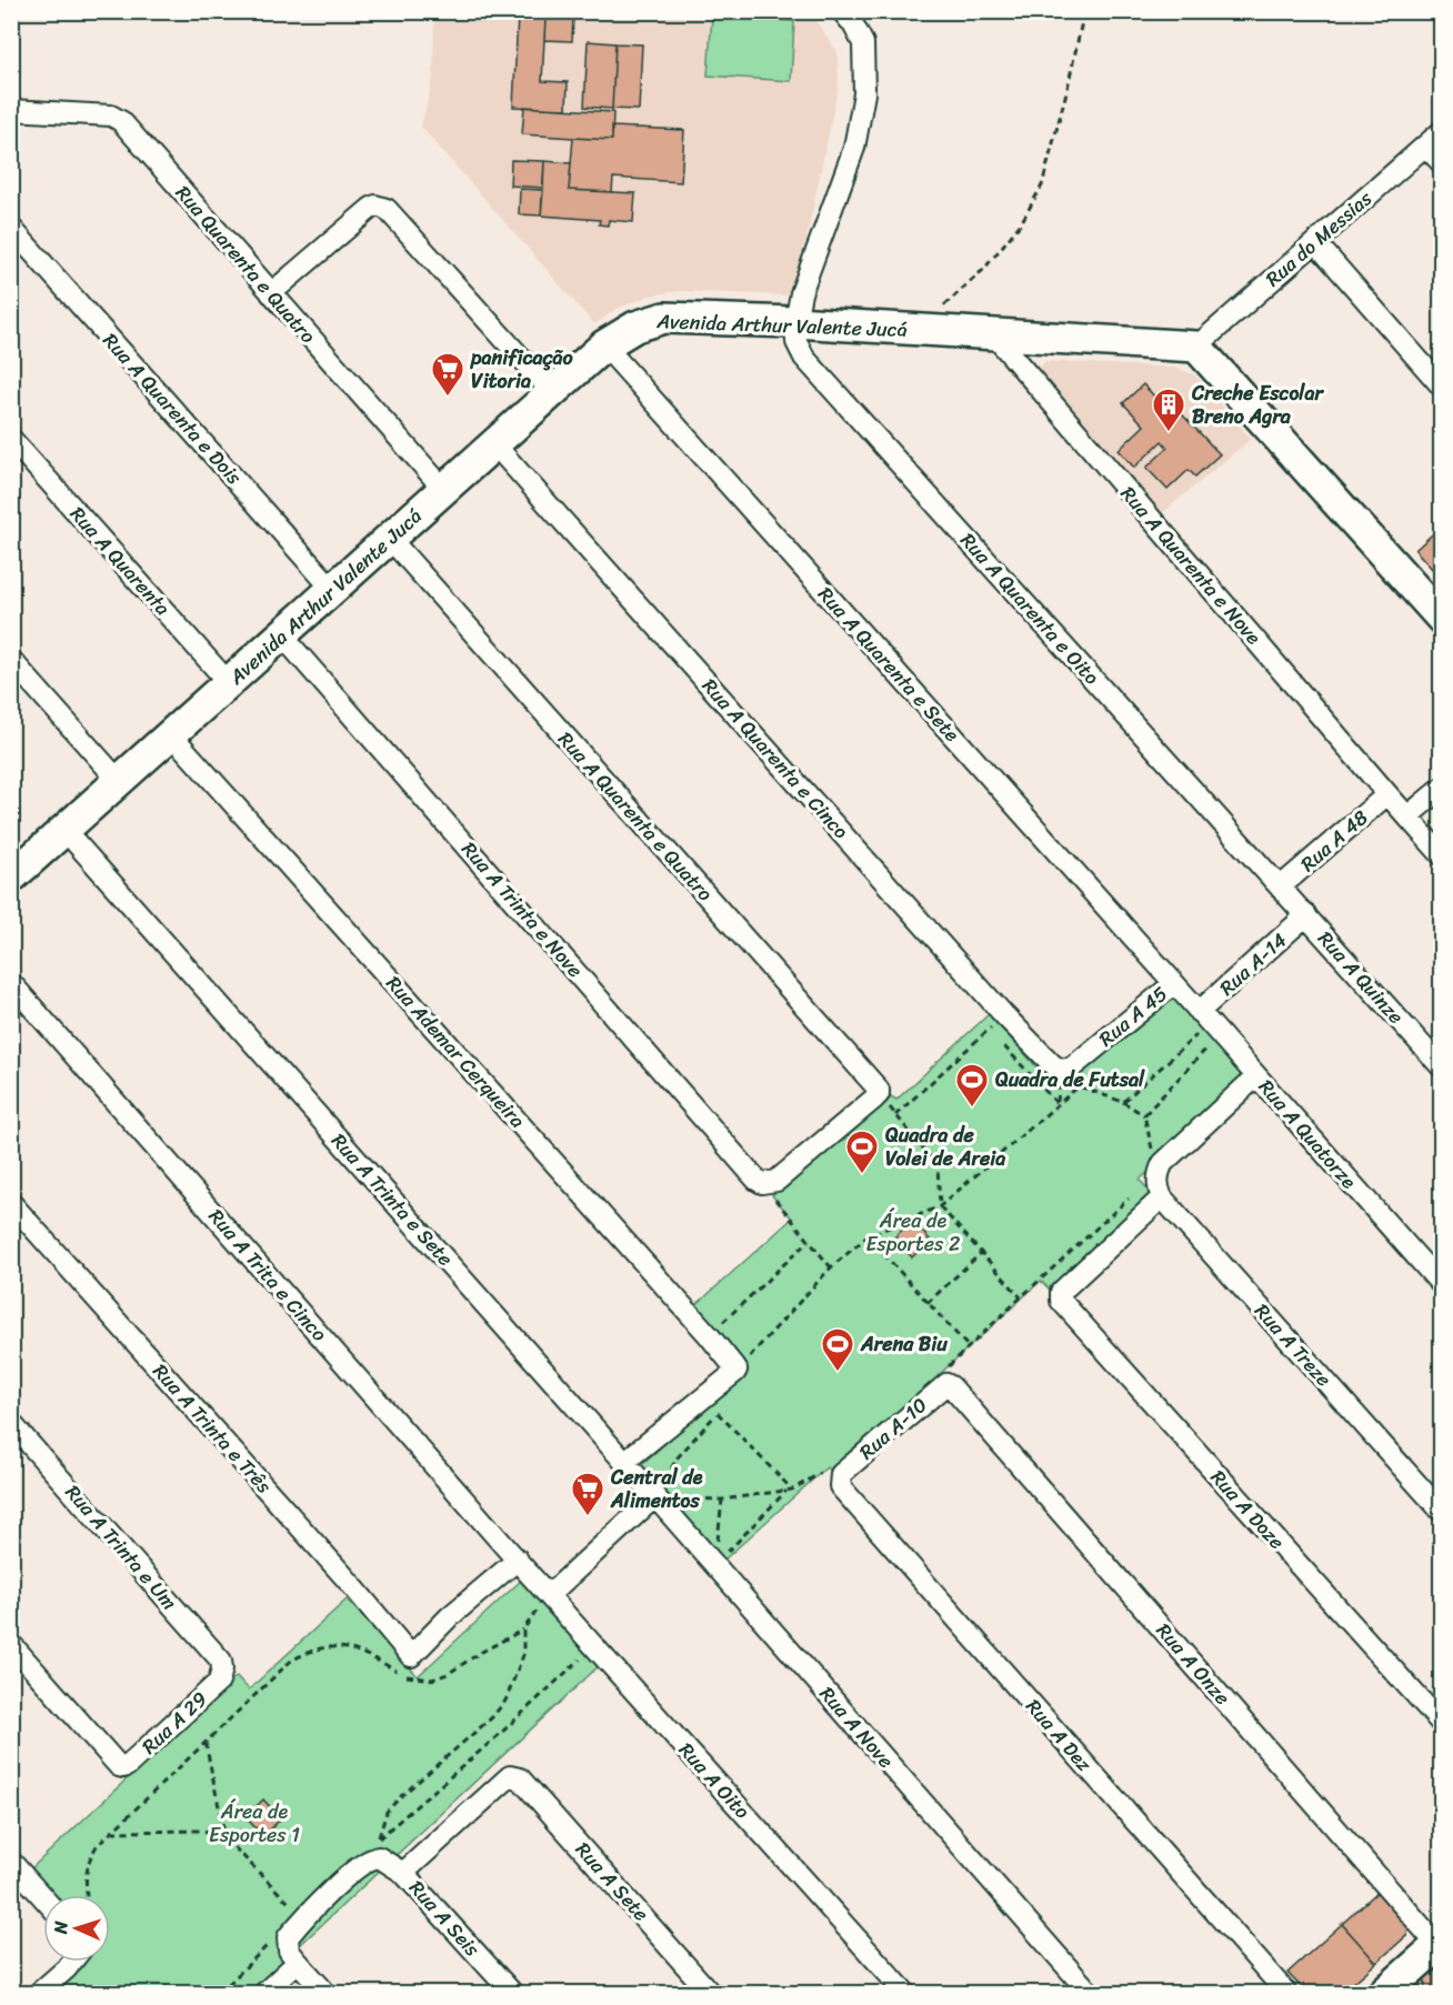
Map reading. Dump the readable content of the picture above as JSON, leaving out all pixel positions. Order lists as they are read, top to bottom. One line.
{"streets":{"street":["Rua do Messias","Rua Quarenta e Quatro","Avenida Arthur Valente Jucá","Rua A Quarenta e Dois","Rua A Quarenta","Rua A Quarenta e Nove","Rua A Quarenta e Oito","Rua A Quarenta e Sete","Rua A Quarenta e Cinco","Rua A Quarenta e Quatro","Rua A 48","Rua A Trinta e Nove","Rua A-14","Rua A Quinze","Rua A 45","Rua Ademar Cerqueira","Rua A Quatorze","Rua A Trinta e Sete","Rua A Trita e Cinco","Rua A Treze","Rua A Trinta e Três","Rua A-10","Rua A Doze","Rua A Trinta e Um","Rua A Onze","Rua A 29","Rua A Nove","Rua A Dez","Rua A Oito","Rua A Sete","Rua A Seis"]},"crossings":[["Rua do Messias","Avenida Arthur Valente Jucá"],["Rua Quarenta e Quatro","Avenida Arthur Valente Jucá"],["Avenida Arthur Valente Jucá","Rua A Quarenta e Dois"],["Avenida Arthur Valente Jucá","Rua A Quarenta"],["Avenida Arthur Valente Jucá","Rua A Quarenta e Nove"],["Avenida Arthur Valente Jucá","Rua A Quarenta e Oito"],["Avenida Arthur Valente Jucá","Rua A Quarenta e Sete"],["Avenida Arthur Valente Jucá","Rua A Quarenta e Cinco"],["Avenida Arthur Valente Jucá","Rua A Quarenta e Quatro"],["Avenida Arthur Valente Jucá","Rua A Trinta e Nove"],["Avenida Arthur Valente Jucá","Rua Ademar Cerqueira"],["Avenida Arthur Valente Jucá","Rua A Trinta e Sete"],["Rua A Quarenta e Nove","Rua A 48"],["Rua A Quarenta e Oito","Rua A 48"],["Rua A Quarenta e Oito","Rua A Quinze"],["Rua A Quarenta e Sete","Rua A 45"],["Rua A Quarenta e Sete","Rua A Quatorze"],["Rua A Quarenta e Cinco","Rua A 45"],["Rua A 48","Rua A Quinze"],["Rua A-14","Rua A Quinze"],["Rua A-14","Rua A Quatorze"],["Rua A 45","Rua A Quatorze"],["Rua A Trinta e Sete","Rua A Nove"],["Rua A Trita e Cinco","Rua A Trinta e Três"],["Rua A Trita e Cinco","Rua A Oito"],["Rua A Treze","Rua A Doze"],["Rua A Trinta e Três","Rua A Oito"],["Rua A-10","Rua A Onze"],["Rua A-10","Rua A Dez"],["Rua A Trinta e Um","Rua A 29"],["Rua A Sete","Rua A Seis"]],"parks":["Área de Esportes 2","Área de Esportes 1"],"places":{"supermarket":["panificação Vitoria","Central de Alimentos"],"building":["Creche Escolar Breno Agra"],"sports":["Quadra de Futsal","Quadra de Volei de Areia","Arena Biu"]},"north":"left"}
